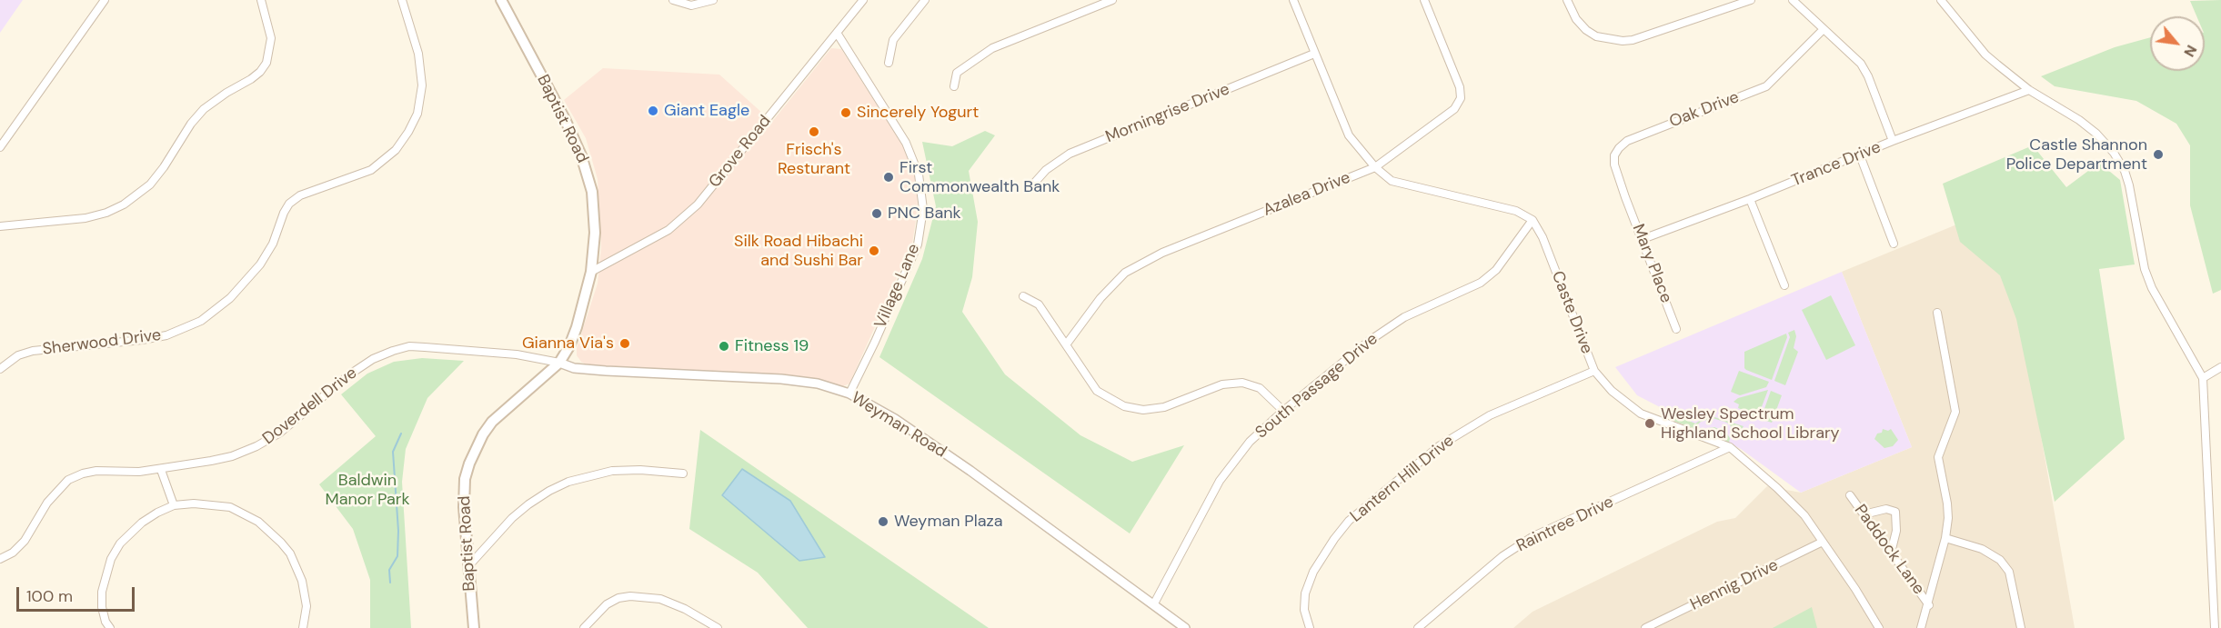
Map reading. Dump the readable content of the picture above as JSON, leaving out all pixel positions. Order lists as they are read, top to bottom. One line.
{"streets":{"main road":["Baptist Road"],"street":["Oak Drive","Morningrise Drive","Grove Road","Trance Drive","Azalea Drive","Mary Place","Village Lane","Caste Drive","Sherwood Drive","South Passage Drive","Doverdell Drive","Weyman Road","Lantern Hill Drive","Raintree Drive","Paddock Lane","Hennig Drive"]},"crossings":[["Oak Drive","Mary Place"],["Baptist Road","Grove Road"],["Baptist Road","Doverdell Drive"],["Baptist Road","Weyman Road"],["Grove Road","Village Lane"],["Trance Drive","Mary Place"],["Village Lane","Weyman Road"],["Caste Drive","South Passage Drive"],["Caste Drive","Lantern Hill Drive"],["Caste Drive","Raintree Drive"],["Caste Drive","Hennig Drive"],["South Passage Drive","Weyman Road"],["Doverdell Drive","Weyman Road"]],"parks":["Baldwin Manor Park"],"places":["Giant Eagle","Sincerely Yogurt","Frisch's Resturant","Castle Shannon Police Department","First Commonwealth Bank","PNC Bank","Silk Road Hibachi and Sushi Bar","Gianna Via's","Fitness 19","Wesley Spectrum Highland School Library","Weyman Plaza"],"scale_bar":"100 m","north":"bottom right"}
